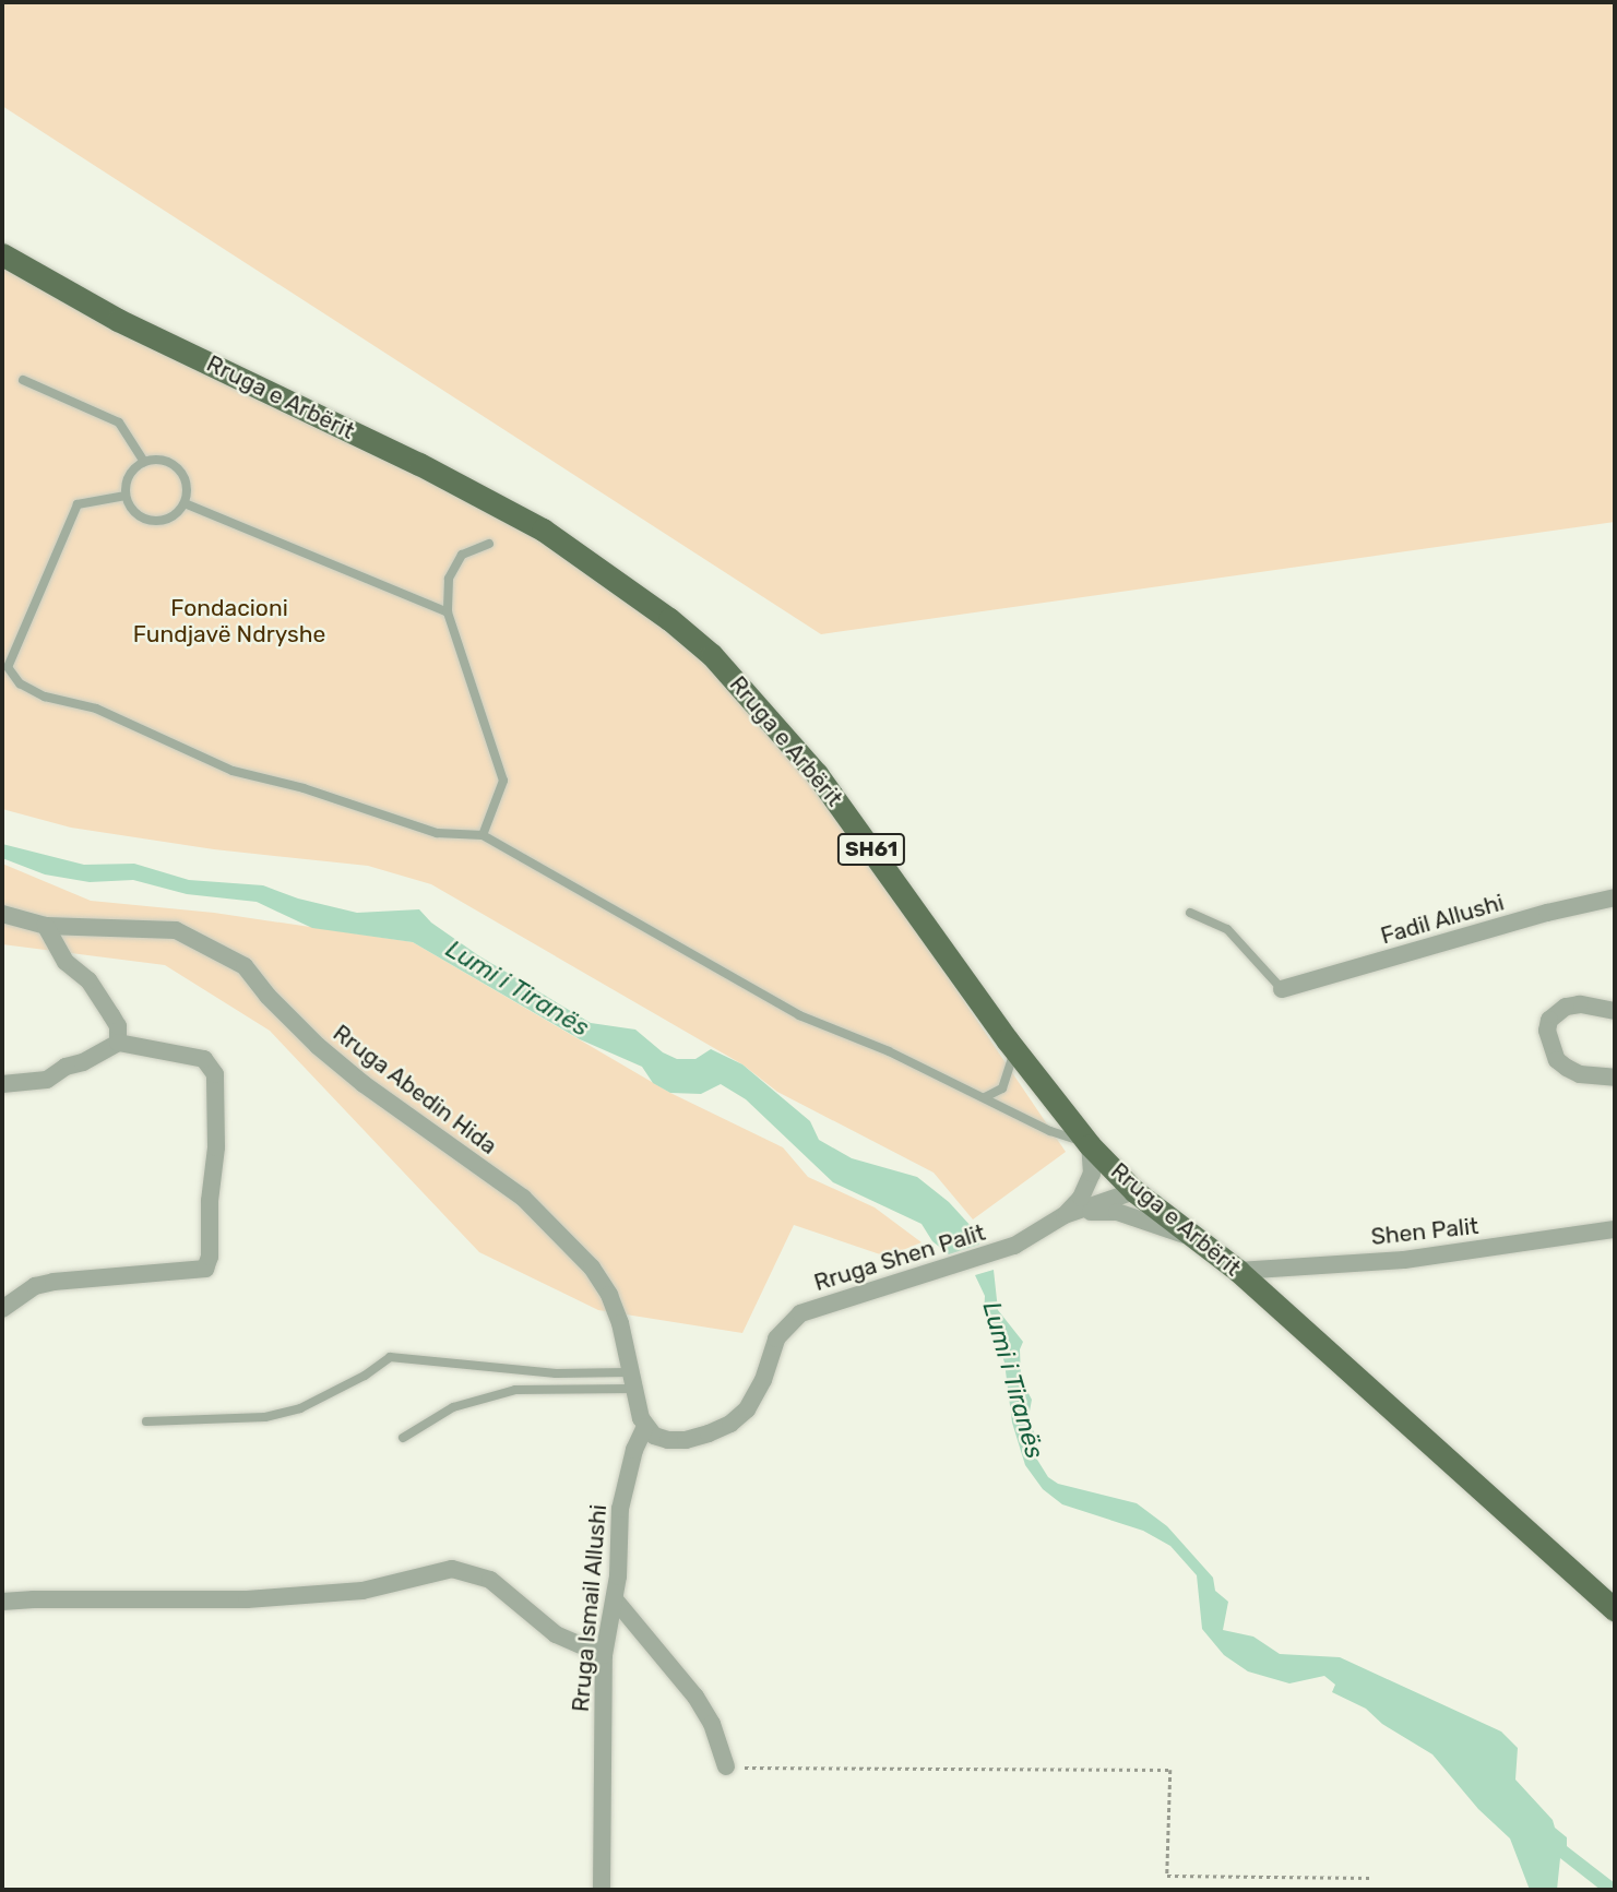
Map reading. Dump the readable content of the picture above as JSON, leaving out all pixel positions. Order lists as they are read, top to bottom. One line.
{"streets":{"main road":["Rruga e Arbërit","SH61"],"street":["Fadil Allushi","Rruga Abedin Hida","Shen Palit","Rruga Shen Palit","Rruga Ismail Allushi"]},"crossings":[["Rruga e Arbërit","Shen Palit"],["Rruga e Arbërit","Rruga Shen Palit"],["Rruga Abedin Hida","Rruga Shen Palit"],["Rruga Abedin Hida","Rruga Ismail Allushi"],["Rruga Shen Palit","Rruga Ismail Allushi"]],"water":["Lumi i Tiranës"],"parks":["Fondacioni Fundjavë Ndryshe"]}
